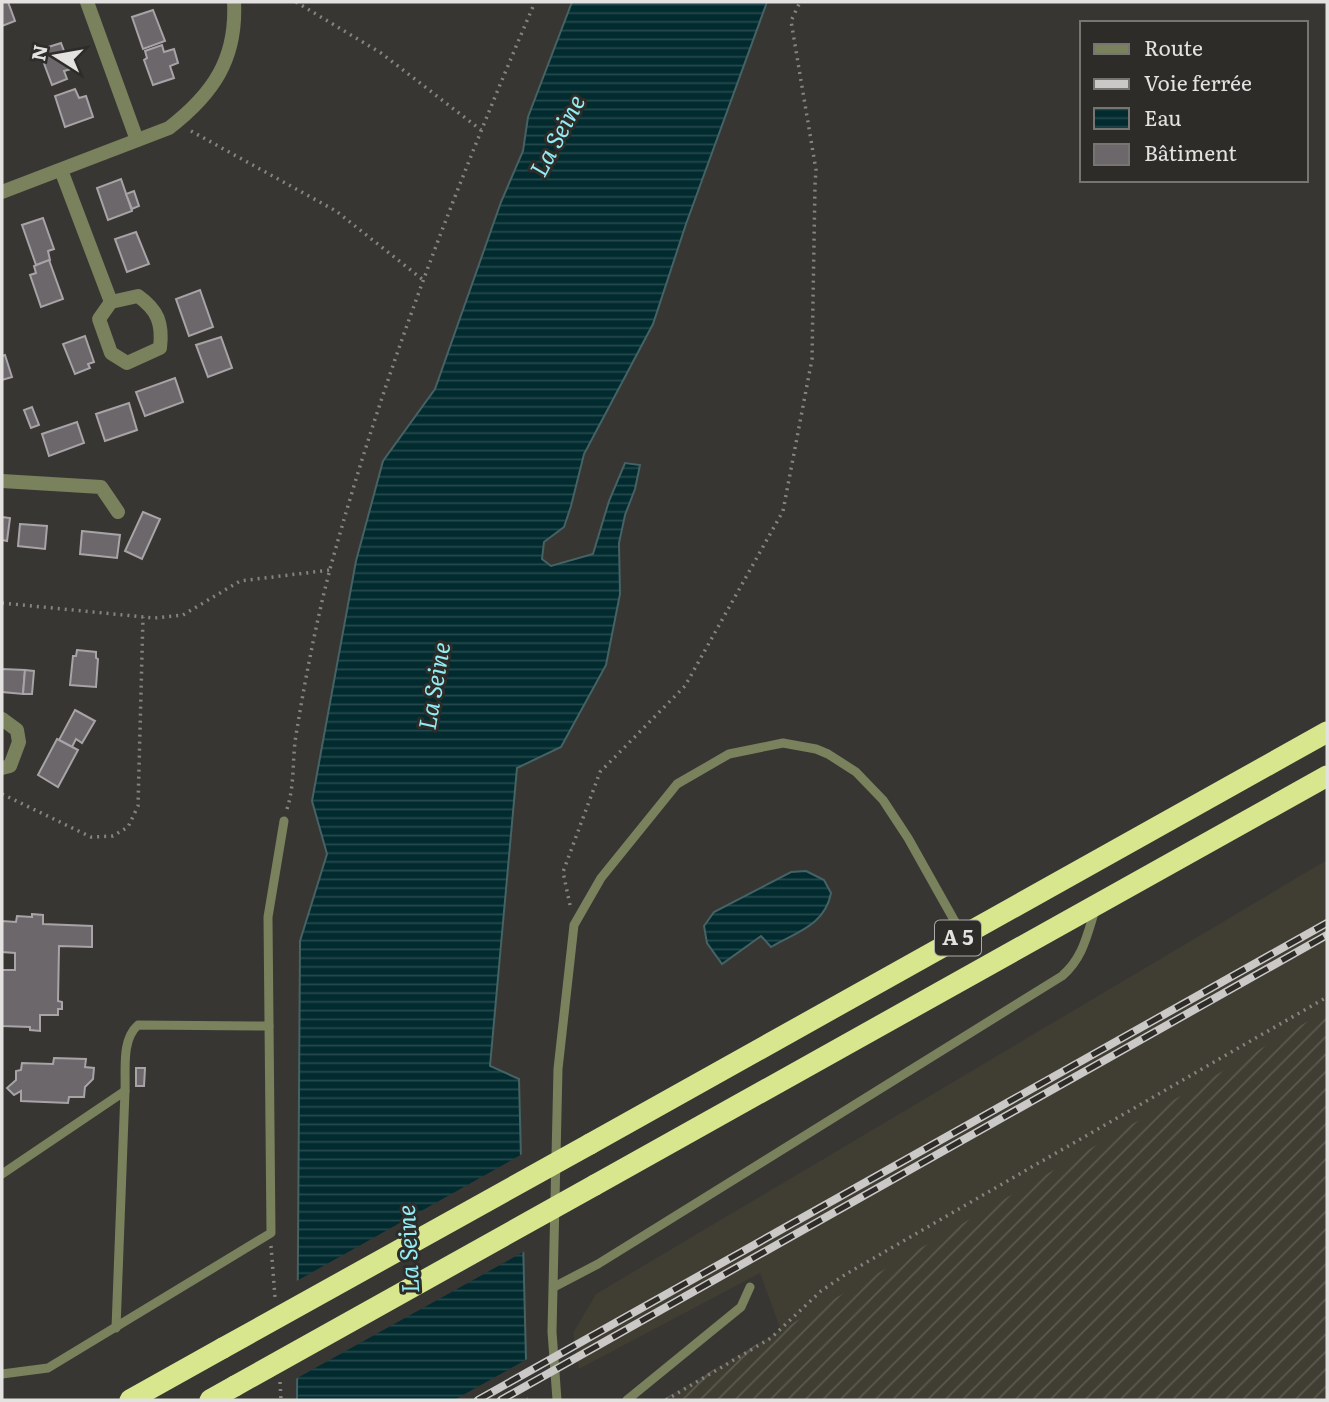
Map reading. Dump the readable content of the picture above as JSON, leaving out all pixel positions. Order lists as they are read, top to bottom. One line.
{"streets":{"highway":["A 5"]},"water":["La Seine"],"legend":["Route","Voie ferrée","Eau","Bâtiment"],"north":"left"}
